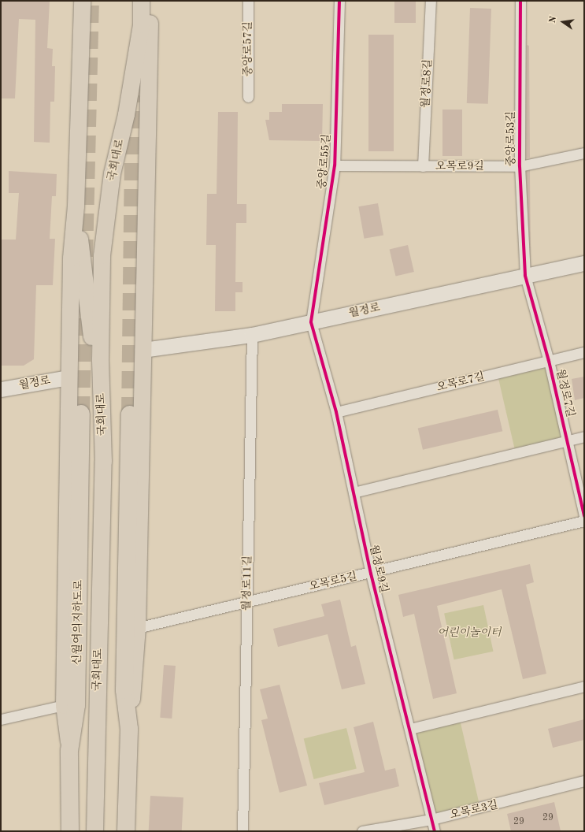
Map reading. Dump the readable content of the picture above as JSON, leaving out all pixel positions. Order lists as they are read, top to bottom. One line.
{"streets":{"highway":["신월여의지하도로"],"main road":["국회대로"],"street":["중앙로57길","월정로8길","중앙로53길","중앙로55길","오목로9길","월정로","오목로7길","월정로7길","월정로9길","오목로5길","월정로11길","오목로3길"]},"crossings":[["월정로8길","오목로9길"],["중앙로53길","오목로9길"],["중앙로53길","월정로"],["중앙로53길","월정로7길"],["중앙로55길","오목로9길"],["중앙로55길","월정로"],["중앙로55길","월정로9길"],["월정로","월정로7길"],["월정로","월정로9길"],["월정로","월정로11길"],["오목로7길","월정로7길"],["오목로7길","월정로9길"],["월정로9길","오목로5길"],["월정로9길","오목로3길"],["오목로5길","월정로11길"]],"parks":["어린이놀이터"],"house_numbers":["29","29"],"north":"left"}
